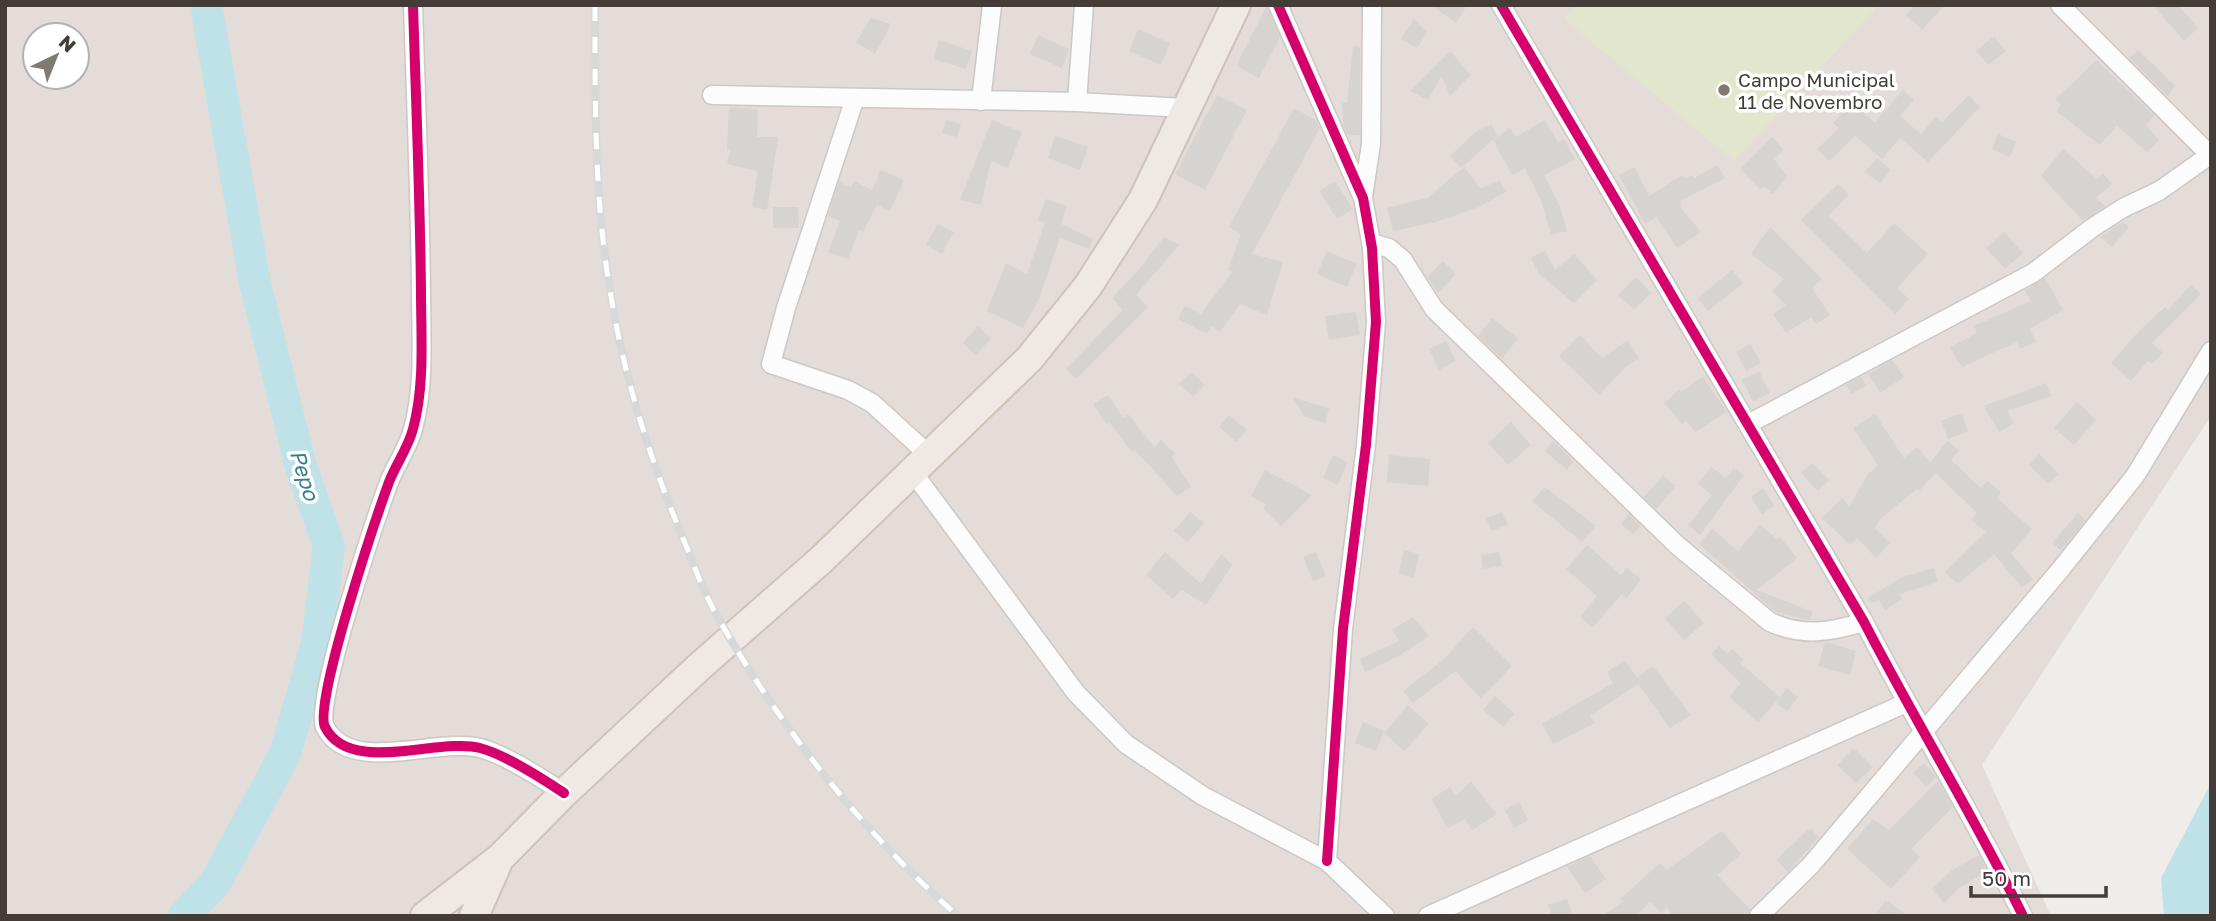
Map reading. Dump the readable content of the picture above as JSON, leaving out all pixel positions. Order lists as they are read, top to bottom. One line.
{"water":["Pepo"],"places":["Campo Municipal 11 de Novembro"],"scale_bar":"50 m","north":"top right"}
